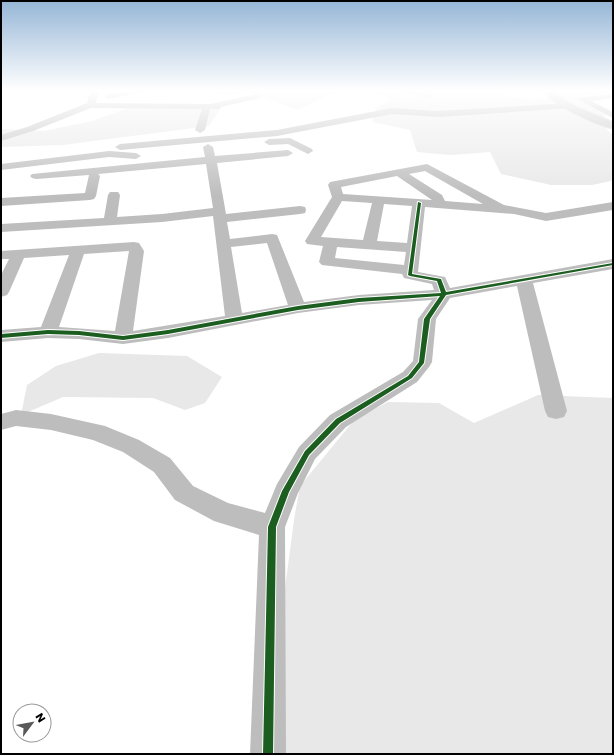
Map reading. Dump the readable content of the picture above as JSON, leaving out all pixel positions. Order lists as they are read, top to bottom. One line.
{"north":"top right"}
